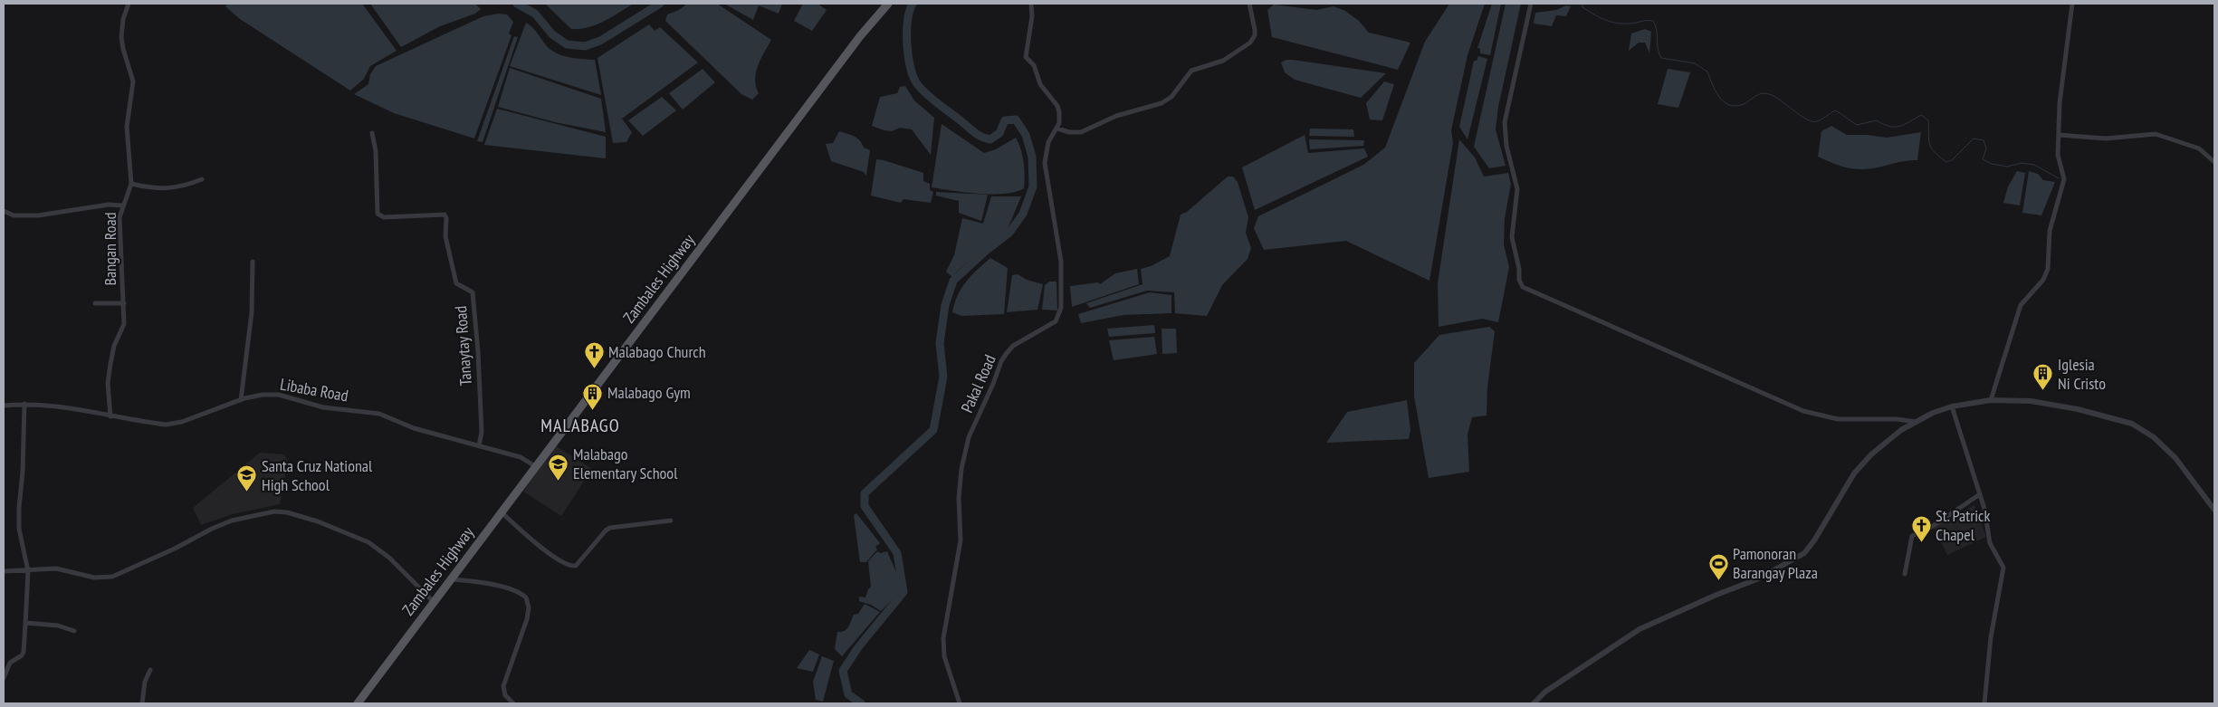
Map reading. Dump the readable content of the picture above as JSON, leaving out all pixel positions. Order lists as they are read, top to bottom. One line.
{"streets":{"main road":["Zambales Highway"],"street":["Bangan Road","Tanaytay Road","Pakal Road","Libaba Road"]},"crossings":[["Bangan Road","Libaba Road"],["Zambales Highway","Libaba Road"],["Tanaytay Road","Libaba Road"]],"districts":["MALABAGO"],"places":{"church":["Malabago Church","St. Patrick Chapel"],"building":["Iglesia Ni Cristo","Malabago Gym"],"school or university":["Malabago Elementary School","Santa Cruz National High School"],"sports":["Pamonoran Barangay Plaza"]}}
